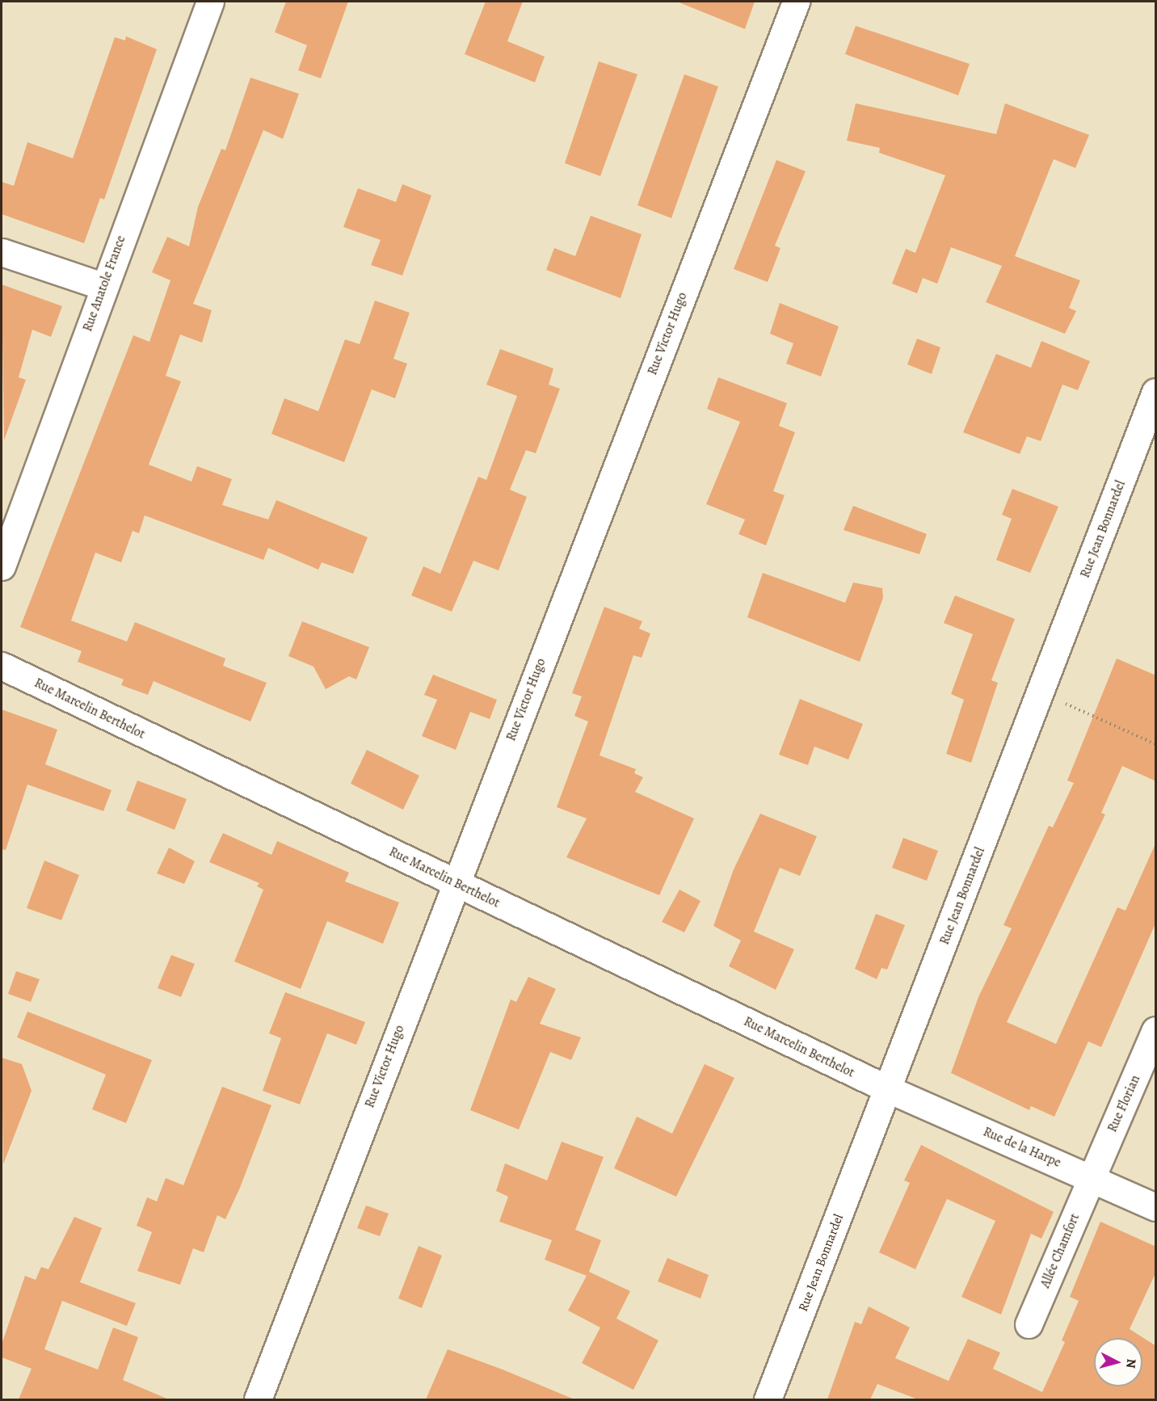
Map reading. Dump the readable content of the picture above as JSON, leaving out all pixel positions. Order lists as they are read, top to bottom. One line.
{"streets":{"street":["Rue Anatole France","Rue Victor Hugo","Rue Jean Bonnardel","Rue Marcelin Berthelot","Rue Florian","Rue de la Harpe","Allée Chamfort"]},"crossings":[["Rue Victor Hugo","Rue Marcelin Berthelot"],["Rue Jean Bonnardel","Rue Marcelin Berthelot"],["Rue Jean Bonnardel","Rue de la Harpe"],["Rue Marcelin Berthelot","Rue de la Harpe"],["Rue Florian","Rue de la Harpe"],["Rue Florian","Allée Chamfort"],["Rue de la Harpe","Allée Chamfort"]],"north":"right"}
